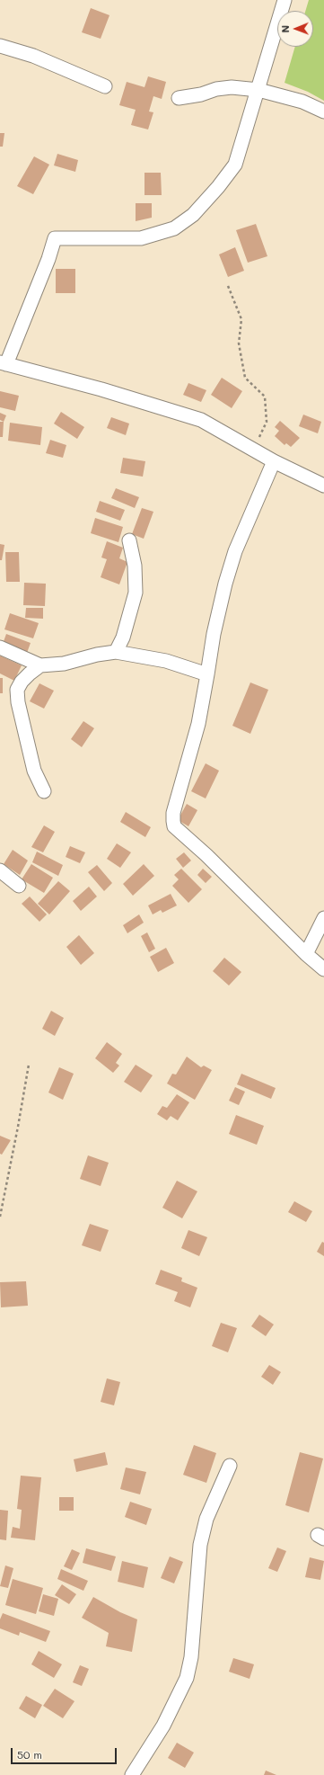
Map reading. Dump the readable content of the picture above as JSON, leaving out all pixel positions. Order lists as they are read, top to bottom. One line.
{"scale_bar":"50 m","north":"left"}
